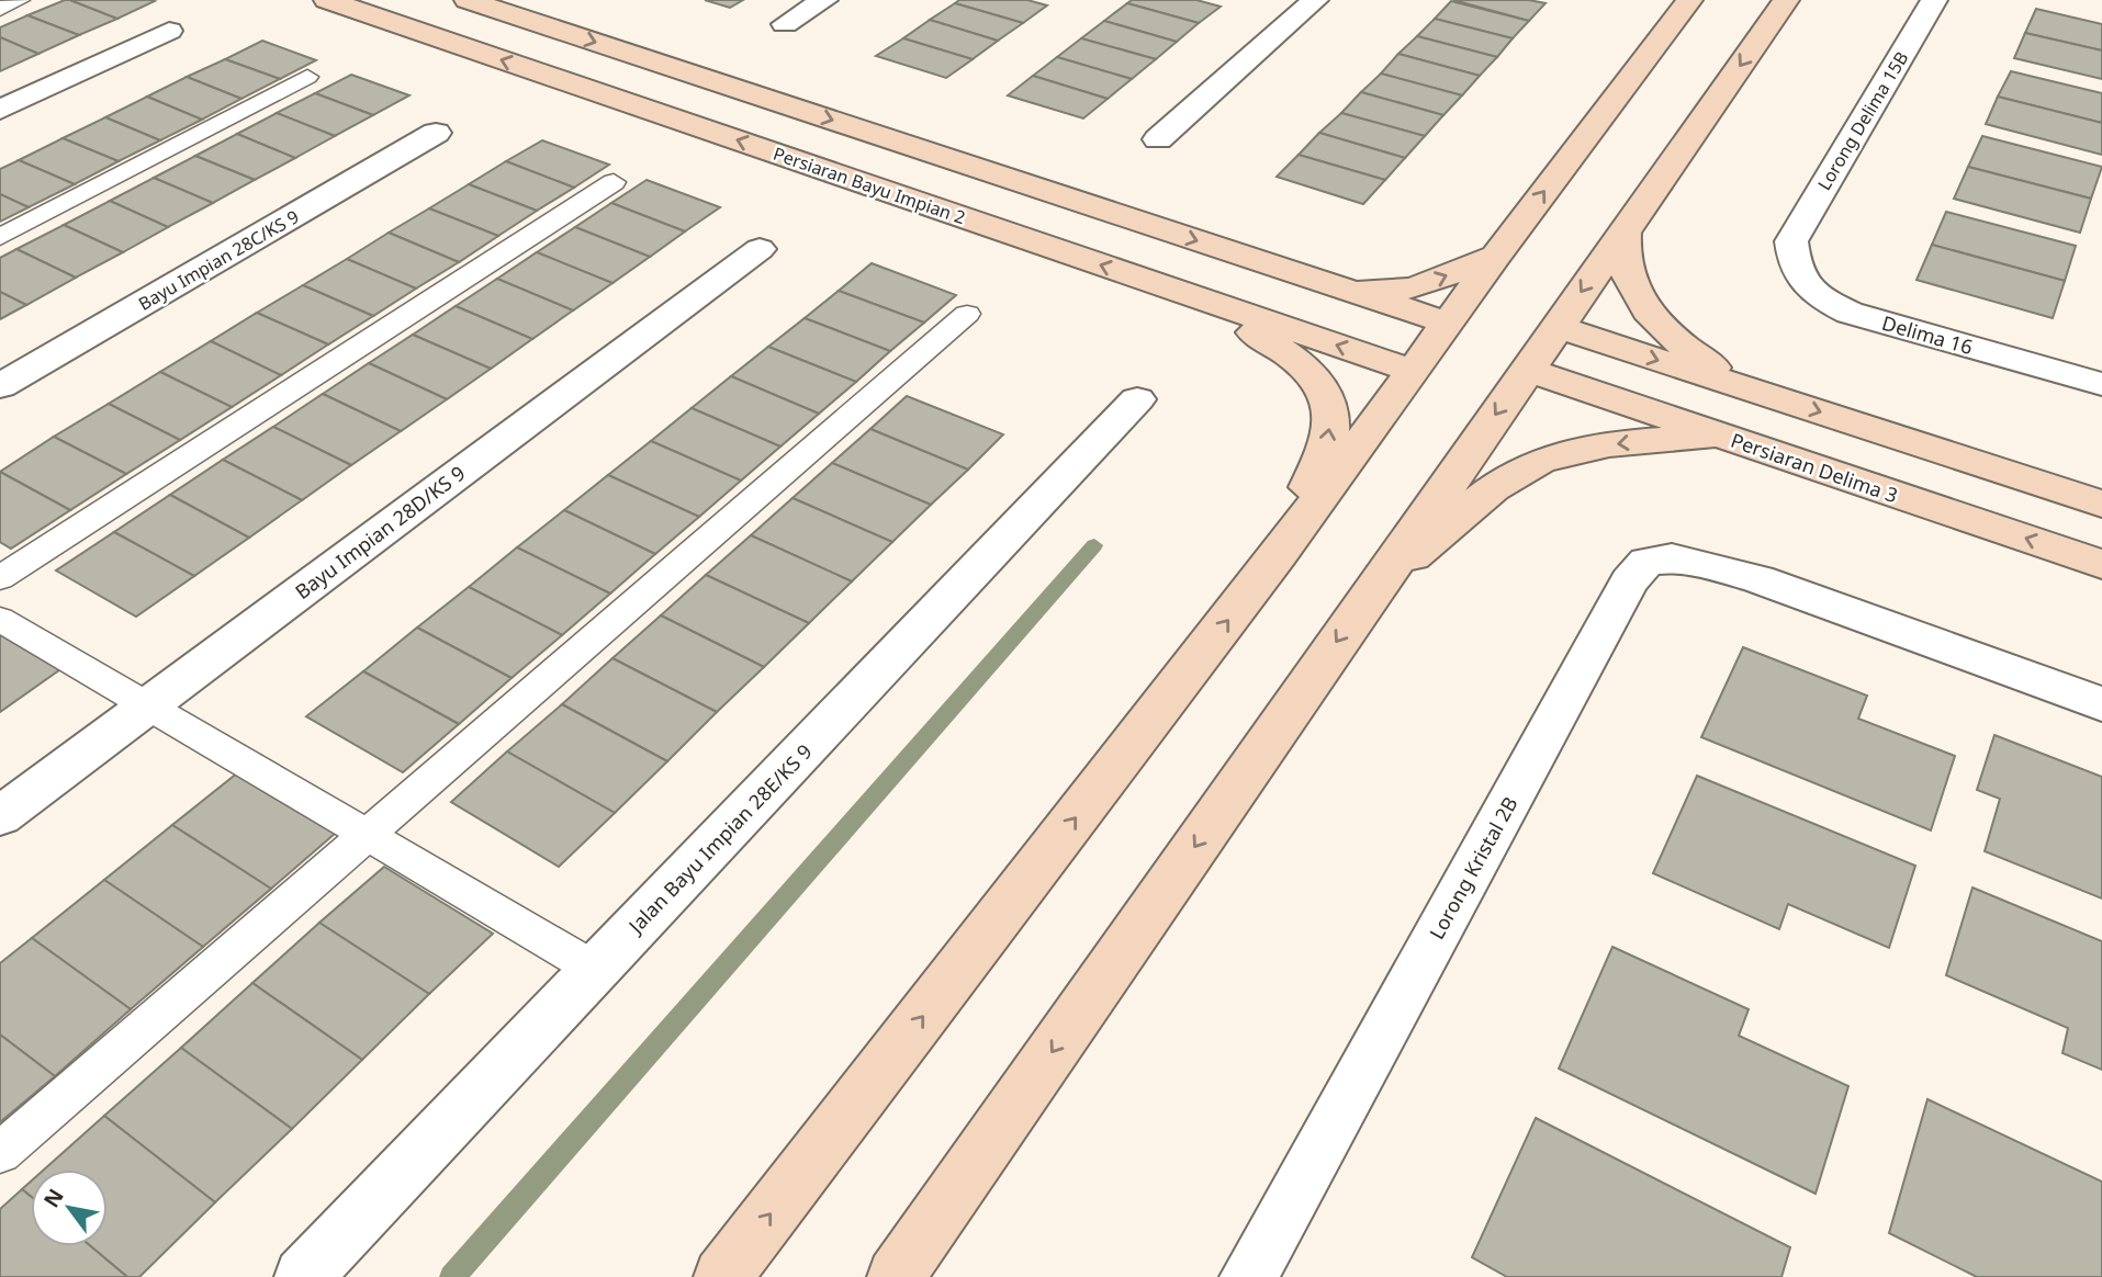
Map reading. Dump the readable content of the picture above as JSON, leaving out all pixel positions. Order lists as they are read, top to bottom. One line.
{"streets":{"street":["Lorong Delima 15B","Persiaran Bayu Impian 2","Bayu Impian 28C/KS 9","Delima 16","Persiaran Delima 3","Bayu Impian 28D/KS 9","Jalan Bayu Impian 28E/KS 9","Lorong Kristal 2B"]},"crossings":[["Lorong Delima 15B","Delima 16"]],"north":"top left"}
